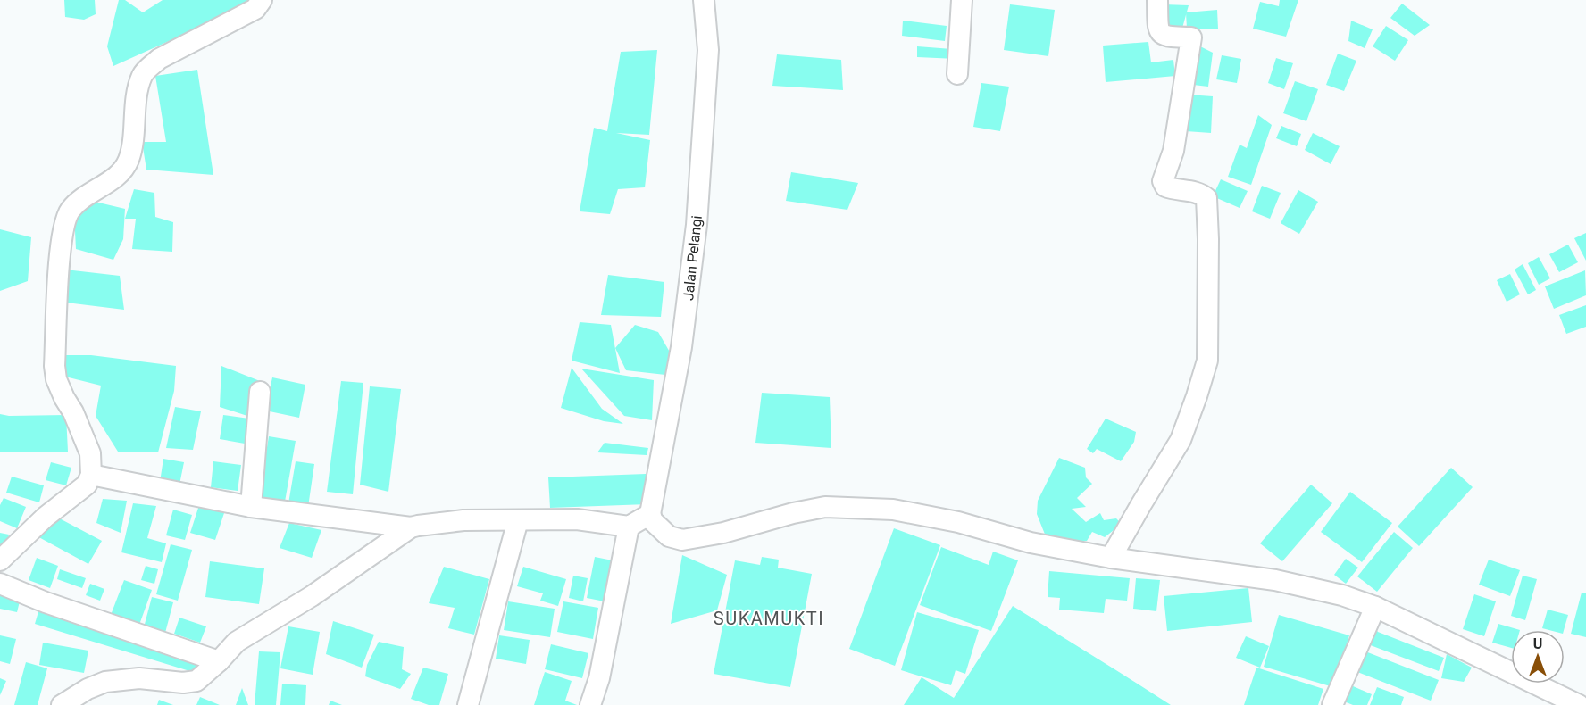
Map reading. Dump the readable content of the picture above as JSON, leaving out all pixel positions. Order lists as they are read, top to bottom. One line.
{"streets":{"street":["Jalan Pelangi"]},"districts":["SUKAMUKTI"],"north":"top"}
